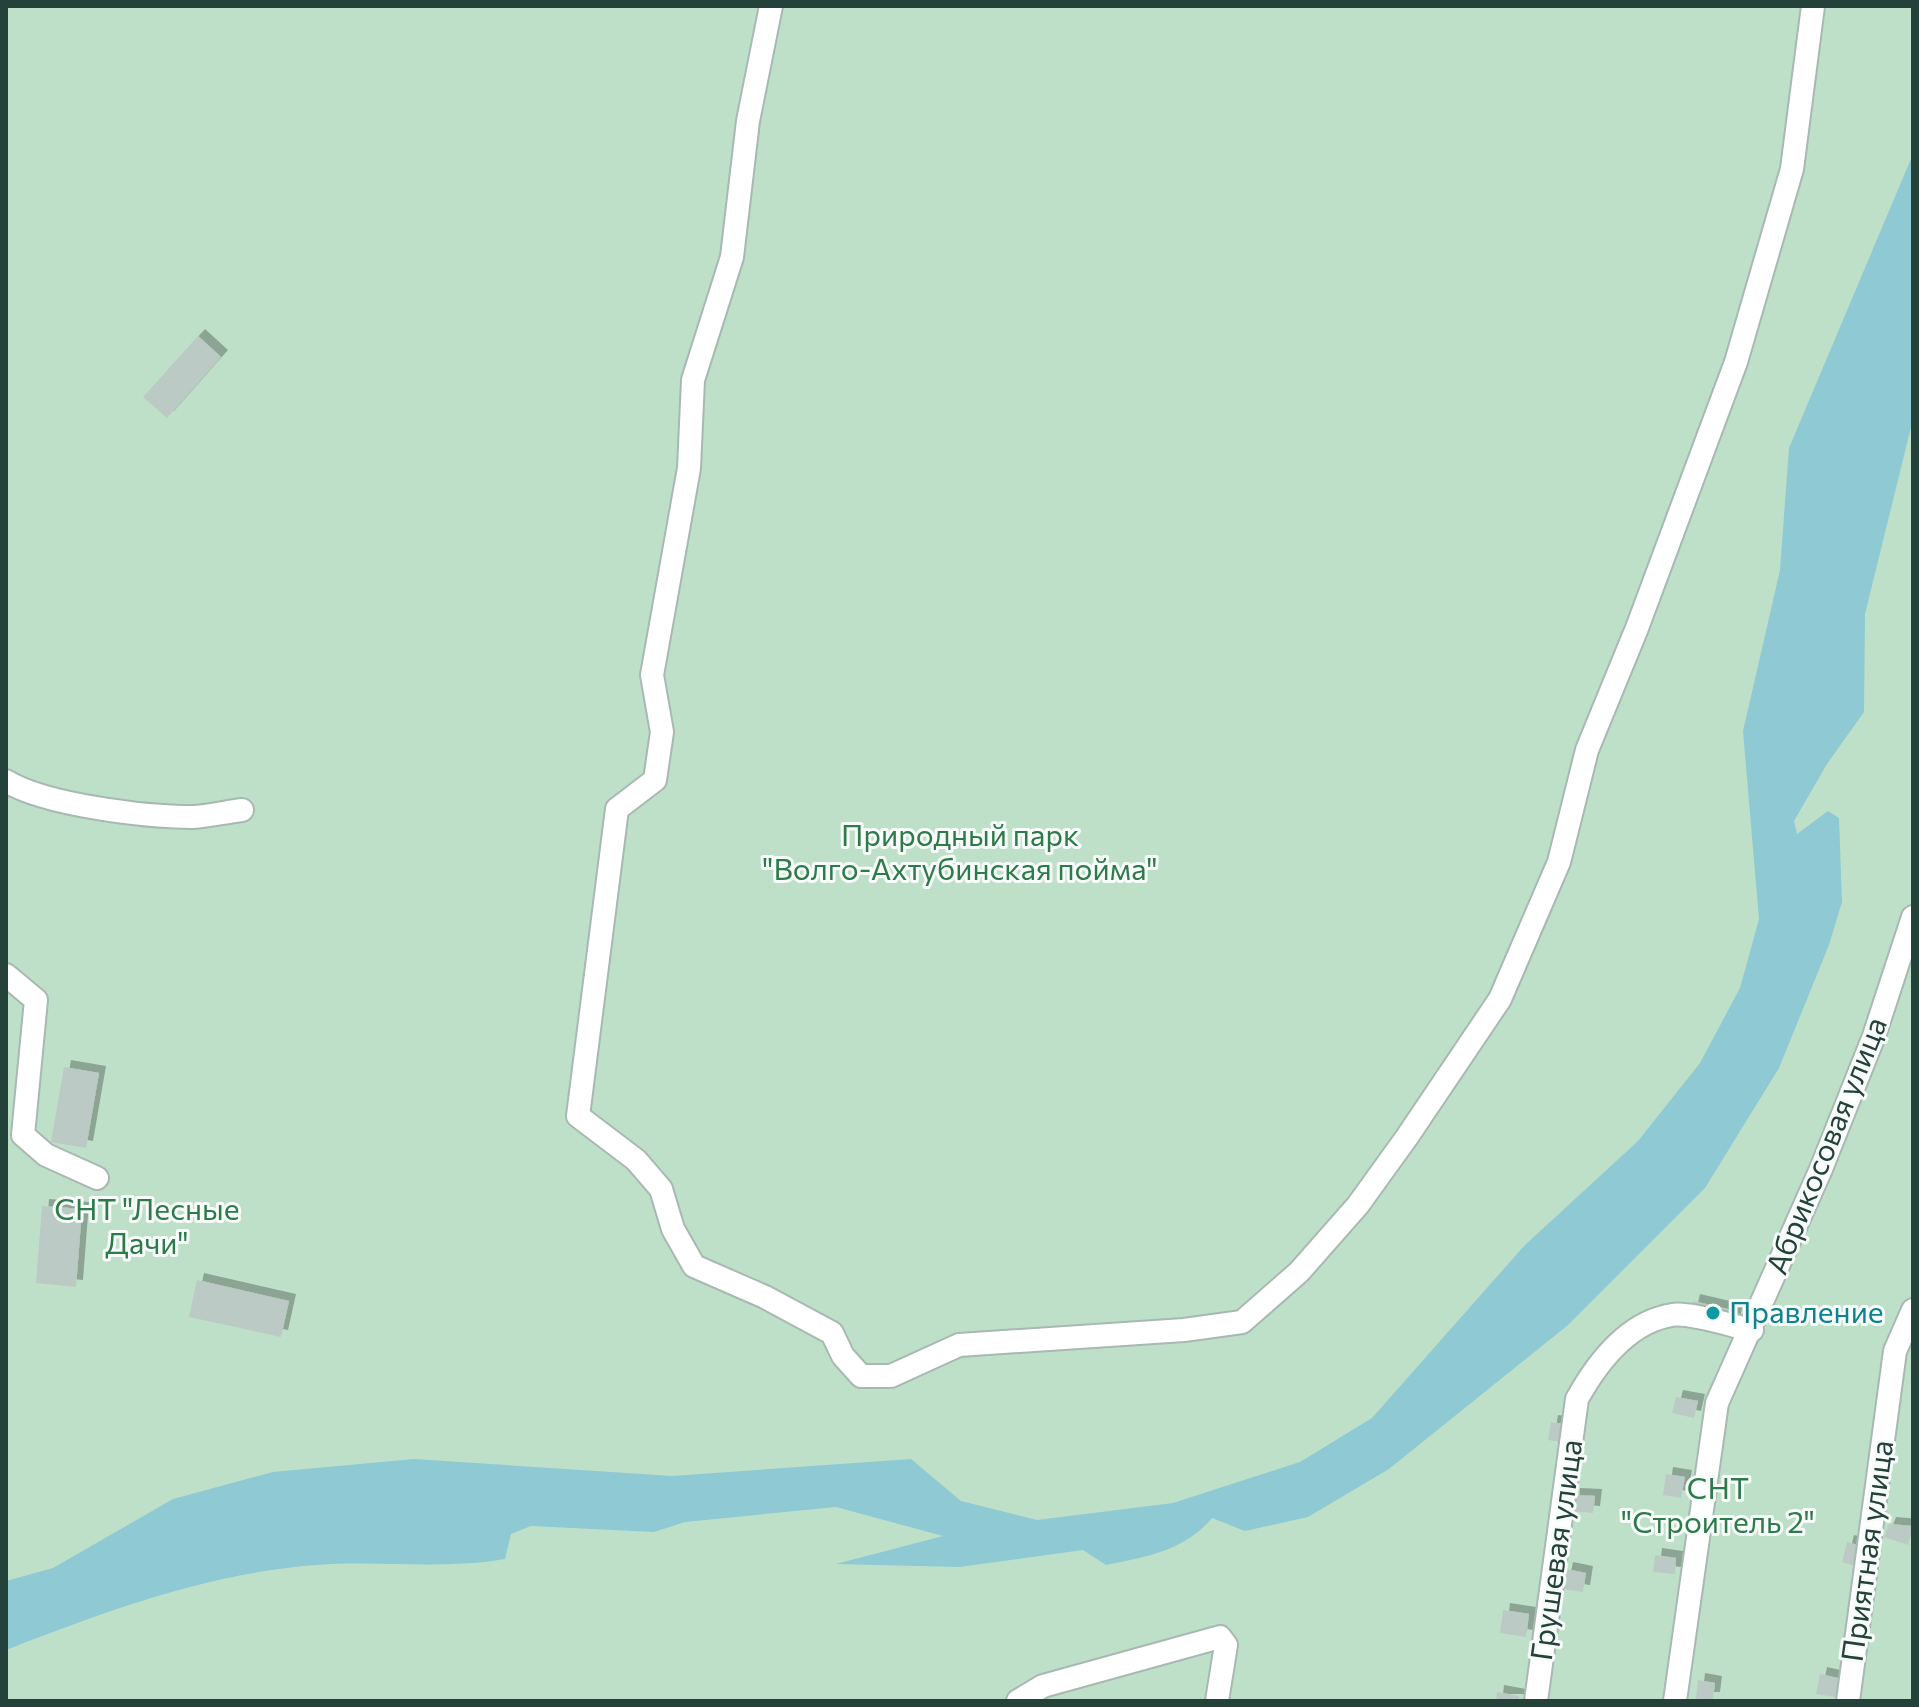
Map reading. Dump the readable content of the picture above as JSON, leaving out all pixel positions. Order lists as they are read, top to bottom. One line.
{"streets":{"street":["Абрикосовая улица","Грушевая улица","Приятная улица"]},"crossings":[["Абрикосовая улица","Грушевая улица"]],"parks":["Природный парк \"Волго-Ахтубинская пойма\"","СНТ \"Лесные Дачи\"","СНТ \"Строитель 2\""],"places":["Правление"]}
